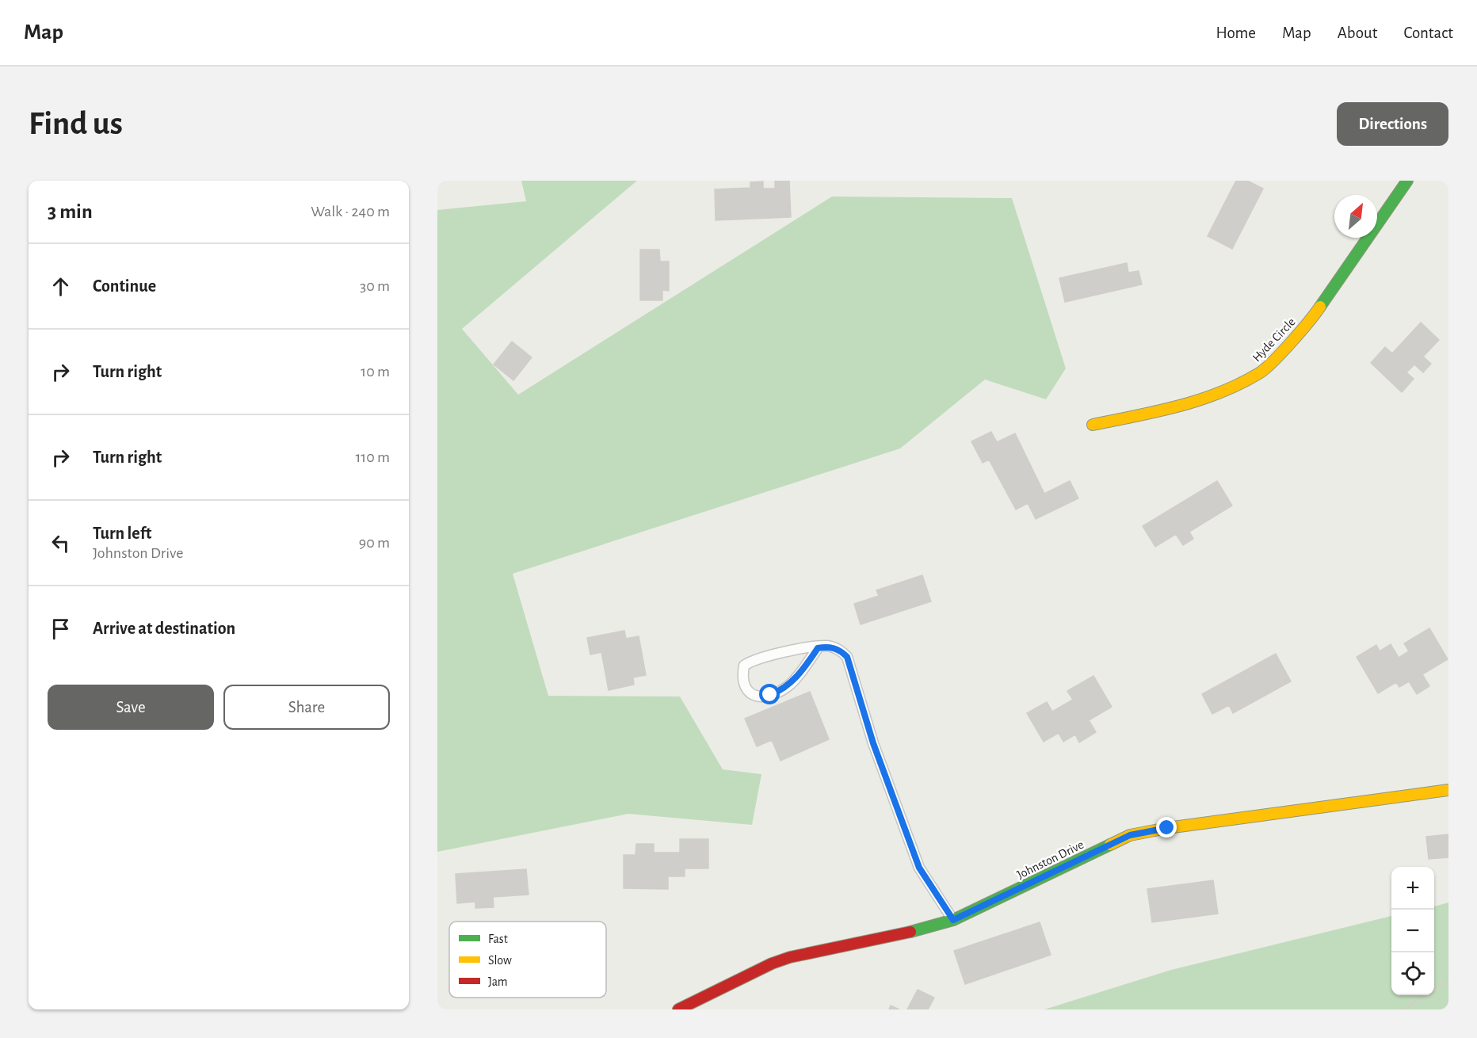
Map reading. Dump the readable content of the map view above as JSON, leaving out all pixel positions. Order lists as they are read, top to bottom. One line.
{"streets":{"street":["Hyde Circle","Johnston Drive"]},"legend":["Fast","Slow","Jam"],"north":"top right","page":{"header":"Map","nav":["Home","Map","About","Contact"],"buttons":["Directions",["Save","Share"]],"title":"Find us","heading":["3 min","Walk · 240 m"],"list":[["Continue","30 m"],["Turn right","10 m"],["Turn right","110 m"],["Turn left","Johnston Drive","90 m"],"Arrive at destination"],"map_buttons":["+","−"]}}
